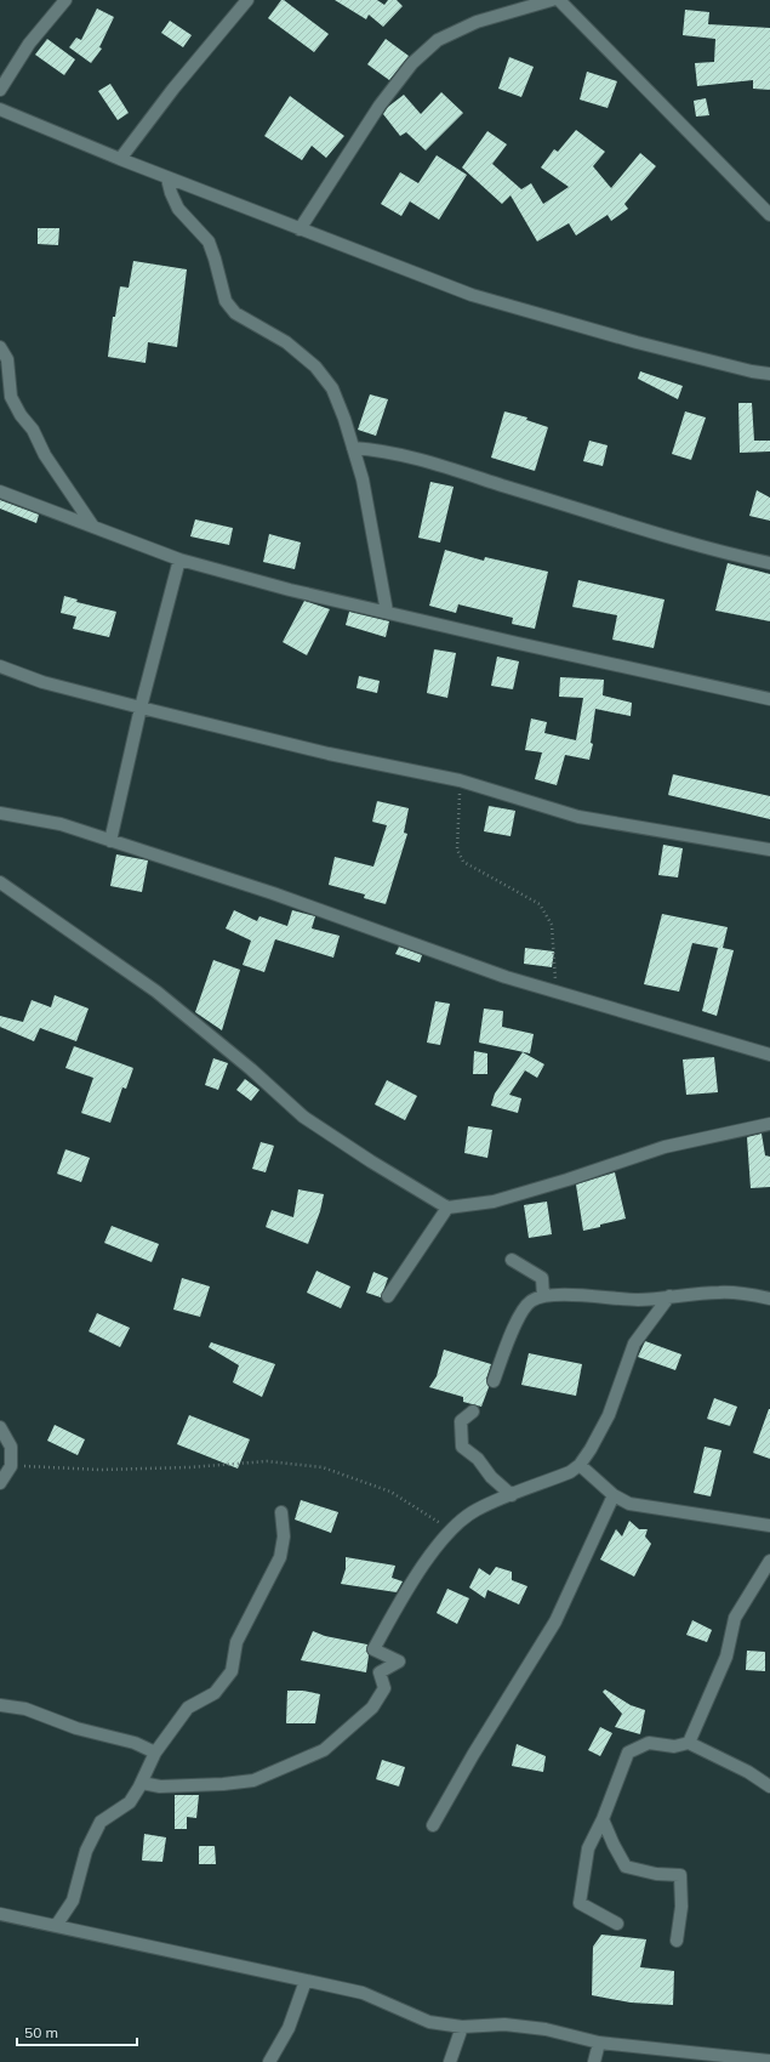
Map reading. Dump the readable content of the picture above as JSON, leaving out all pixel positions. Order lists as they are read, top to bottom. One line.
{"scale_bar":"50 m"}
